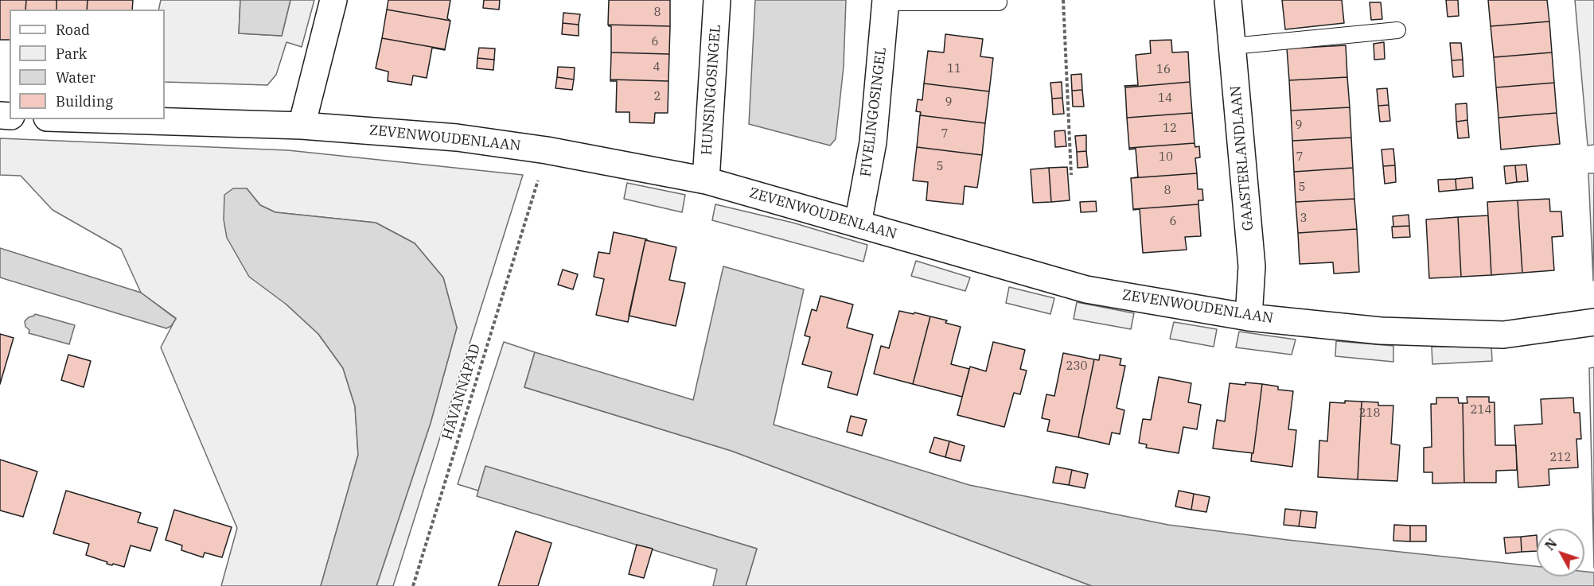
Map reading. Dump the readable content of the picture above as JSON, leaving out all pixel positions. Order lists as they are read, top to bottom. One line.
{"streets":{"street":["HUNSINGOSINGEL","FIVELINGOSINGEL","ZEVENWOUDENLAAN","GAASTERLANDLAAN"],"path":["HAVANNAPAD"]},"crossings":[["HUNSINGOSINGEL","ZEVENWOUDENLAAN"],["FIVELINGOSINGEL","ZEVENWOUDENLAAN"],["ZEVENWOUDENLAAN","GAASTERLANDLAAN"]],"house_numbers":["8","6","4","11","16","2","14","9","9","12","7","10","7","5","5","8","3","6","230","214","218","212"],"legend":["Road","Park","Water","Building"],"north":"top left"}
